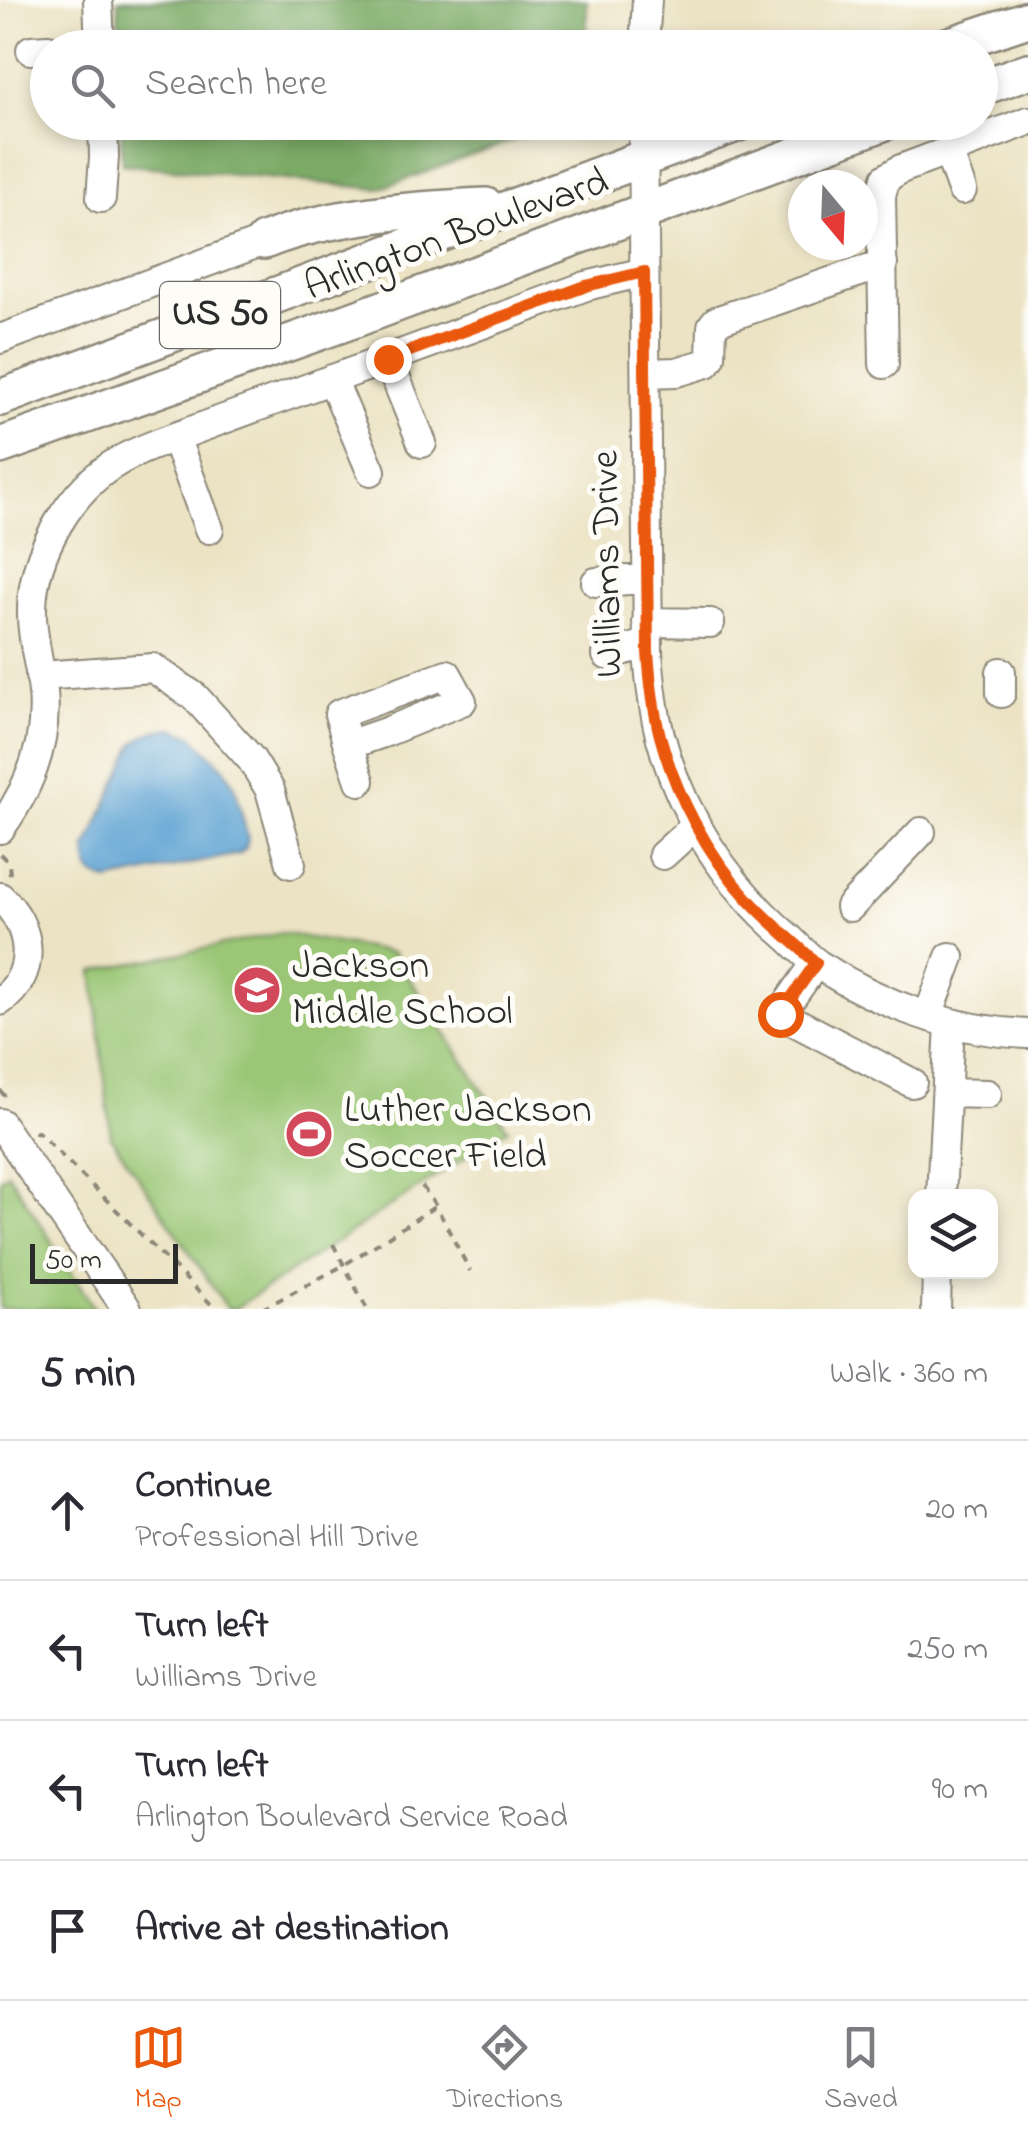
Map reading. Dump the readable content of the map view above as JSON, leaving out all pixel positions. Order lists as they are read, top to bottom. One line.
{"streets":{"main road":["Arlington Boulevard","US 50"],"street":["Williams Drive"]},"crossings":[["Arlington Boulevard","Williams Drive"]],"places":{"school or university":["Jackson Middle School"],"sports":["Luther Jackson Soccer Field"]},"scale_bar":"50 m","north":"bottom","page":{"search":"Search here","scale":"50 m","heading":["5 min","Walk · 360 m"],"list":[["Continue","Professional Hill Drive","20 m"],["Turn left","Williams Drive","250 m"],["Turn left","Arlington Boulevard Service Road","90 m"],"Arrive at destination"],"nav":["Map","Directions","Saved"]}}
